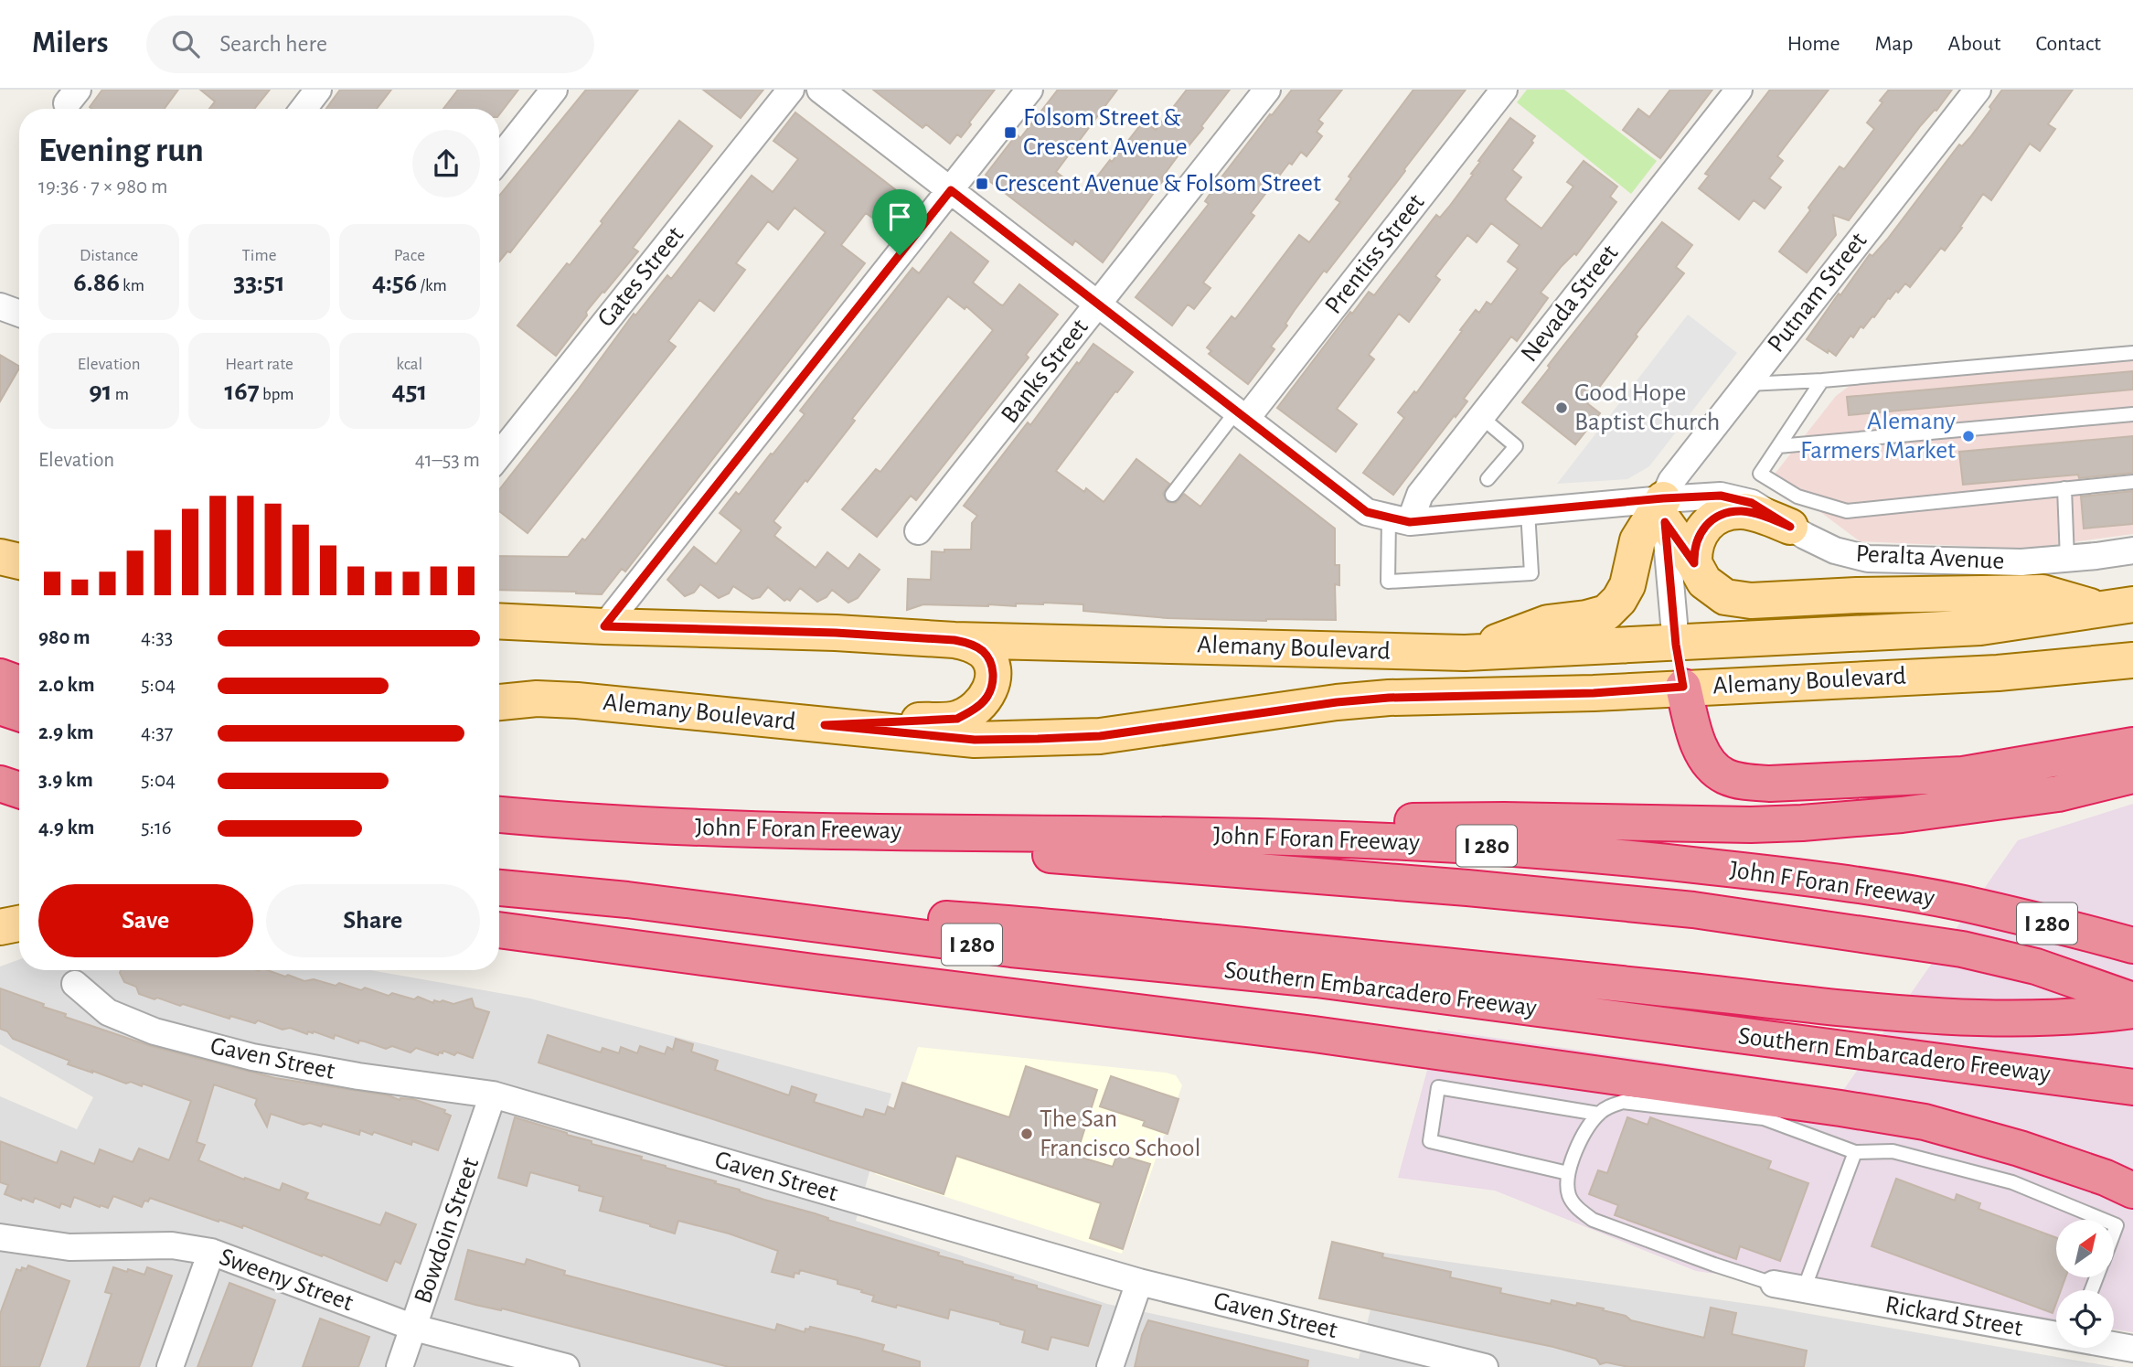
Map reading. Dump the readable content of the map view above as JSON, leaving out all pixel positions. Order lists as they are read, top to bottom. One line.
{"streets":{"highway":["John F Foran Freeway","I 280","Southern Embarcadero Freeway"],"main road":["Alemany Boulevard"],"street":["Prentiss Street","Gates Street","Putnam Street","Nevada Street","Banks Street","Peralta Avenue","Gaven Street","Bowdoin Street","Sweeny Street","Rickard Street"]},"crossings":[["Putnam Street","Peralta Avenue"],["Nevada Street","Peralta Avenue"],["Gaven Street","Bowdoin Street"],["Bowdoin Street","Sweeny Street"]],"places":{"transit":["Folsom Street & Crescent Avenue","Crescent Avenue & Folsom Street"],"other":["Good Hope Baptist Church","Alemany Farmers Market","The San Francisco School"]},"north":"top right","page":{"header":"Milers","search":"Search here","nav":["Home","Map","About","Contact"],"heading":["Evening run","19:36 · 7 × 980 m"],"stats":[["Distance","6.86 km"],["Time","33:51"],["Pace","4:56 /km"],["Elevation","91 m"],["Heart rate","167 bpm"],["kcal","451"]],"chart":["Elevation","41–53 m"],"list":[{"name":"980 m","note":"4:33"},{"name":"2.0 km","note":"5:04"},{"name":"2.9 km","note":"4:37"},{"name":"3.9 km","note":"5:04"},{"name":"4.9 km","note":"5:16"}],"buttons":["Save","Share"]}}
